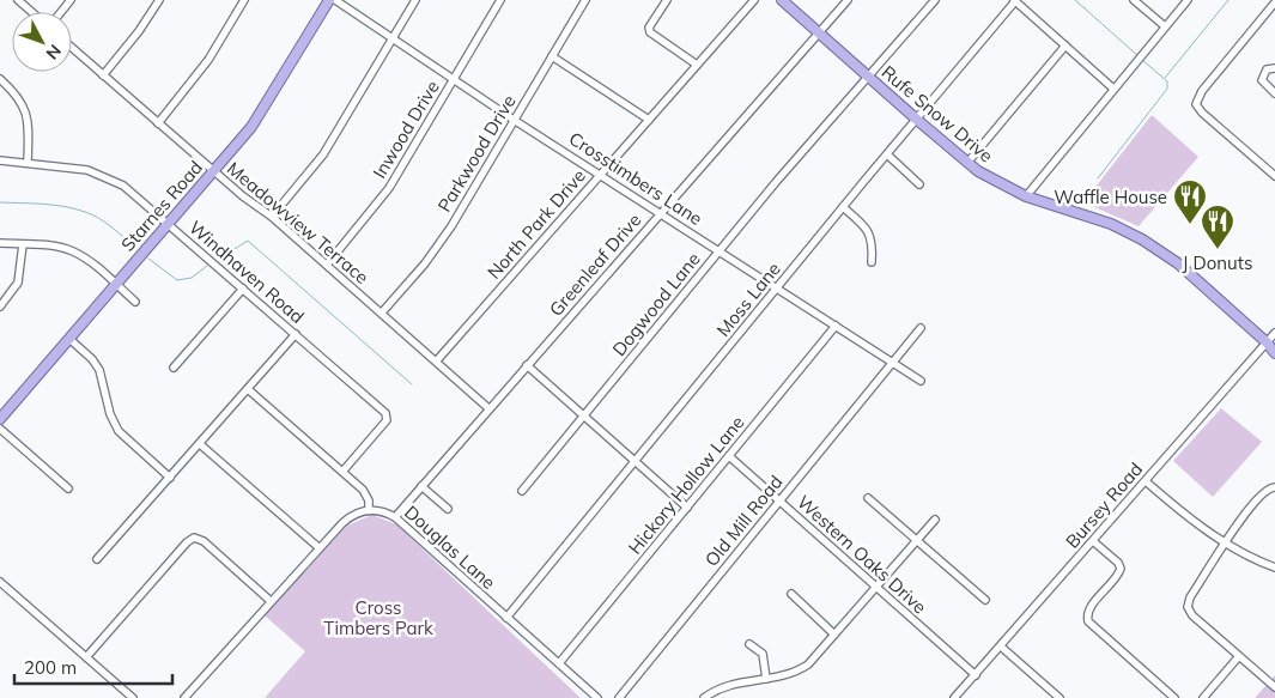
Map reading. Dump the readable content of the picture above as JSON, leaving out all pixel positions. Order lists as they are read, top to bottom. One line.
{"streets":{"main road":["Rufe Snow Drive","Starnes Road"],"street":["Inwood Drive","Parkwood Drive","Crosstimbers Lane","Meadowview Terrace","North Park Drive","Greenleaf Drive","Windhaven Road","Moss Lane","Dogwood Lane","Hickory Hollow Lane","Bursey Road","Old Mill Road","Douglas Lane","Western Oaks Drive"]},"crossings":[["Rufe Snow Drive","Greenleaf Drive"],["Rufe Snow Drive","Moss Lane"],["Rufe Snow Drive","Dogwood Lane"],["Rufe Snow Drive","Bursey Road"],["Inwood Drive","Crosstimbers Lane"],["Inwood Drive","Meadowview Terrace"],["Parkwood Drive","Crosstimbers Lane"],["Parkwood Drive","Meadowview Terrace"],["Crosstimbers Lane","North Park Drive"],["Crosstimbers Lane","Greenleaf Drive"],["Crosstimbers Lane","Moss Lane"],["Crosstimbers Lane","Dogwood Lane"],["Crosstimbers Lane","Hickory Hollow Lane"],["Crosstimbers Lane","Old Mill Road"],["Starnes Road","Meadowview Terrace"],["Starnes Road","Windhaven Road"],["Meadowview Terrace","North Park Drive"],["Meadowview Terrace","Greenleaf Drive"],["Greenleaf Drive","Douglas Lane"],["Moss Lane","Douglas Lane"],["Hickory Hollow Lane","Douglas Lane"],["Hickory Hollow Lane","Western Oaks Drive"],["Bursey Road","Western Oaks Drive"],["Old Mill Road","Western Oaks Drive"]],"parks":["Cross Timbers Park"],"places":{"restaurant":["Waffle House","J Donuts"]},"scale_bar":"200 m","north":"bottom right"}
